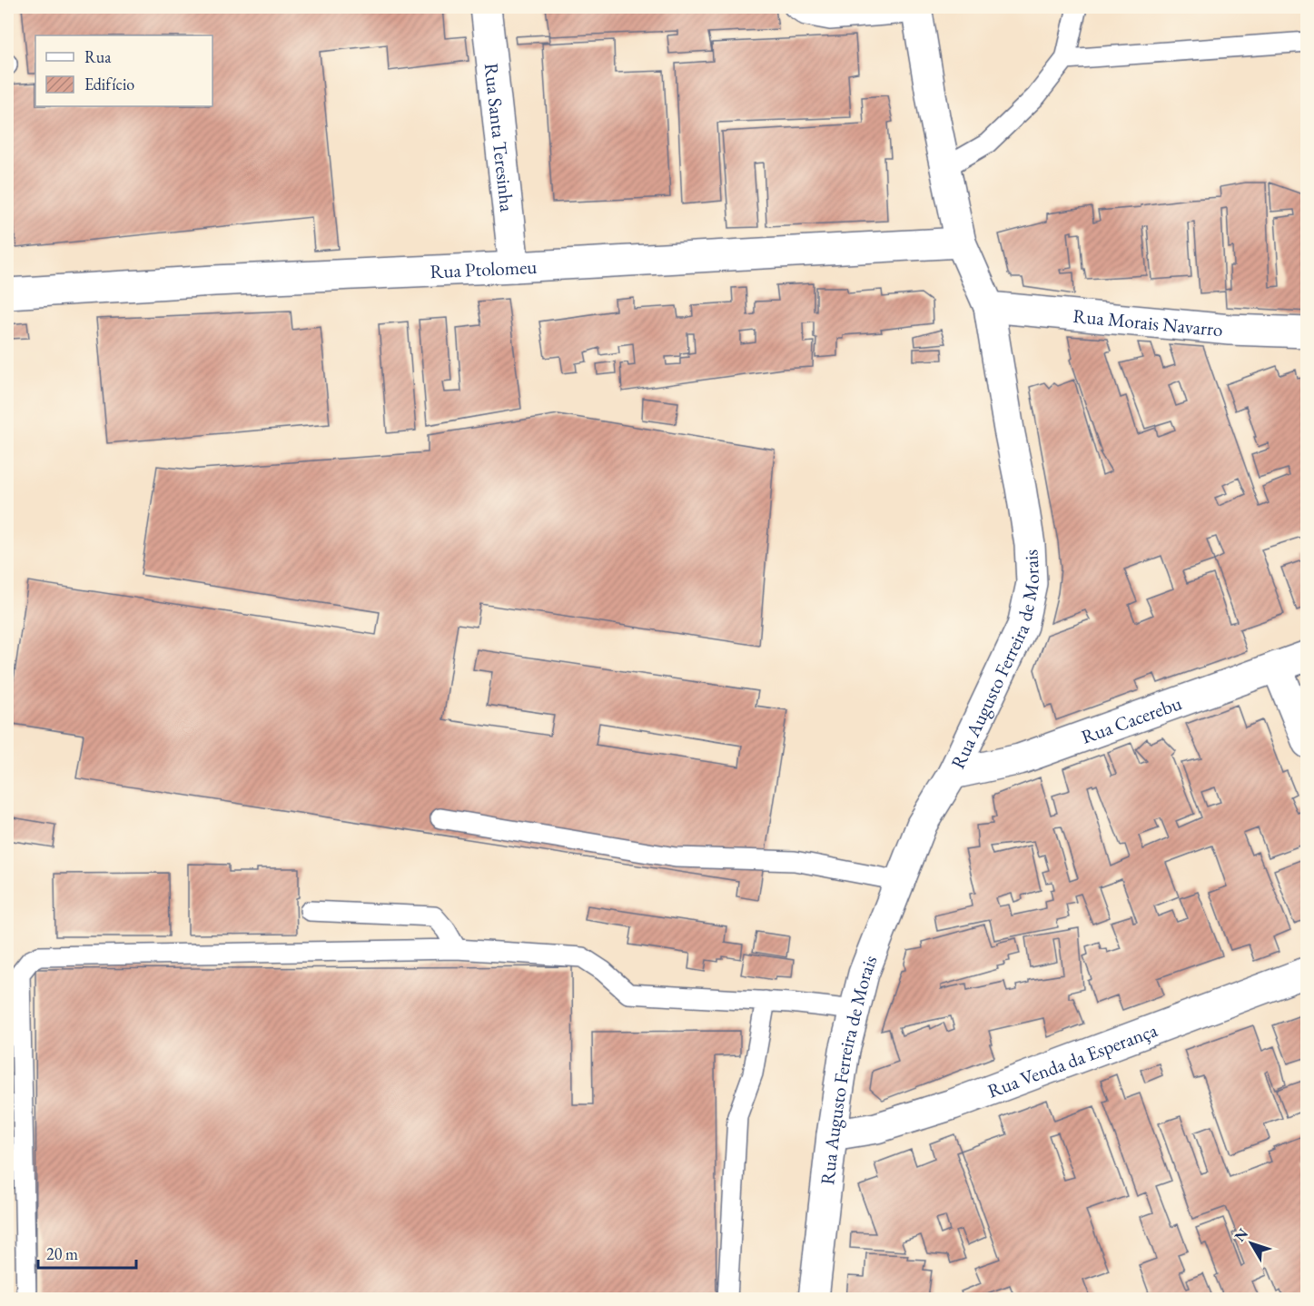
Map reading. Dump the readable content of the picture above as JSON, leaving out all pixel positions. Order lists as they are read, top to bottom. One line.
{"streets":{"street":["Rua Santa Teresinha","Rua Ptolomeu","Rua Morais Navarro","Rua Augusto Ferreira de Morais","Rua Cacerebu","Rua Venda da Esperança"]},"crossings":[["Rua Santa Teresinha","Rua Ptolomeu"],["Rua Ptolomeu","Rua Augusto Ferreira de Morais"],["Rua Morais Navarro","Rua Augusto Ferreira de Morais"],["Rua Augusto Ferreira de Morais","Rua Cacerebu"],["Rua Augusto Ferreira de Morais","Rua Venda da Esperança"]],"legend":["Rua","Edifício"],"scale_bar":"20 m","north":"top left"}
